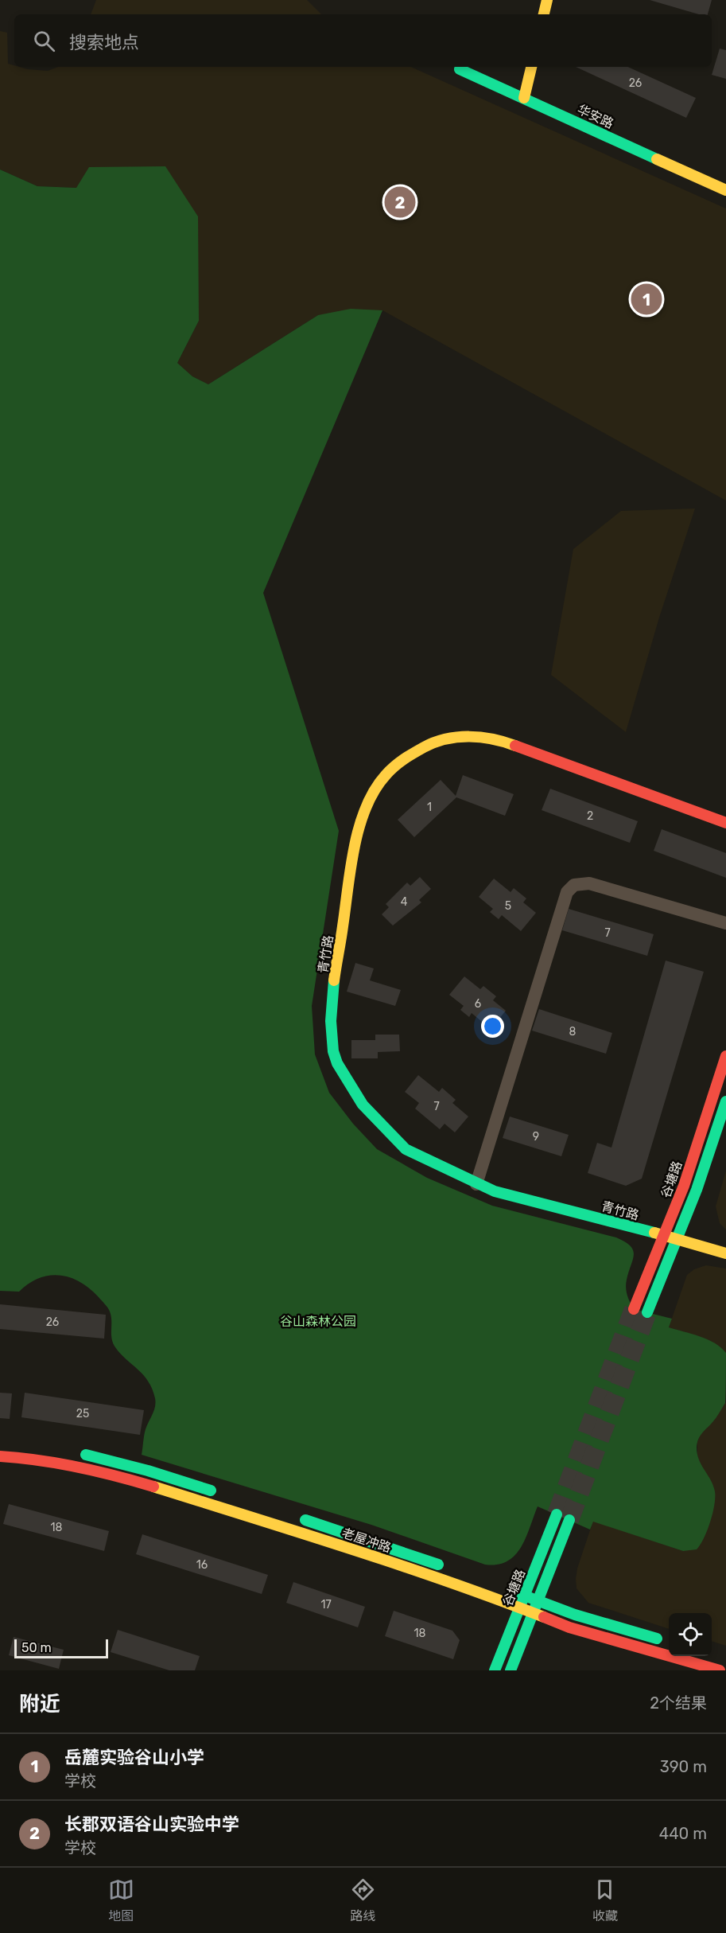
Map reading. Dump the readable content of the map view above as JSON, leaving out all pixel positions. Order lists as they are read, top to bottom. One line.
{"streets":{"street":["华安路","青竹路","谷塘路","老屋冲路"]},"crossings":[["青竹路","谷塘路"],["谷塘路","老屋冲路"]],"parks":["谷山森林公园"],"house_numbers":["26","1","2","4","5","7","6","8","7","9","26","25","18","16","17","18"],"scale_bar":"50 m","page":{"search":"搜索地点","pins":["2","1"],"scale":"50 m","heading":["附近","2个结果"],"list":[{"mark":"1","name":"岳麓实验谷山小学","note":"学校","value":"390 m"},{"mark":"2","name":"长郡双语谷山实验中学","note":"学校","value":"440 m"}],"nav":["地图","路线","收藏"]}}
